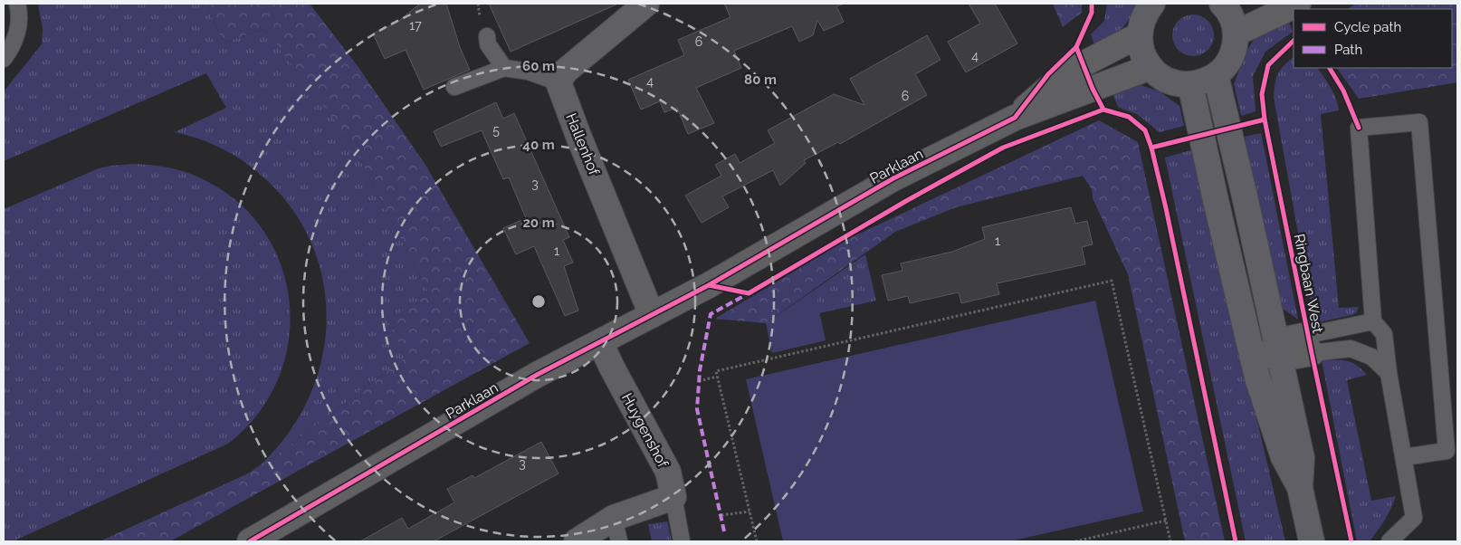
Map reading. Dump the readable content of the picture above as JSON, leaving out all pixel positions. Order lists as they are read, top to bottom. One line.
{"streets":{"street":["Hallenhof","Parklaan","Ringbaan West","Huygenshof"]},"crossings":[["Hallenhof","Parklaan"],["Parklaan","Huygenshof"]],"house_numbers":["17","6","4","4","6","5","3","1","1","3"],"legend":["Cycle path","Path"],"rings":["60 m","80 m","40 m","20 m"]}
